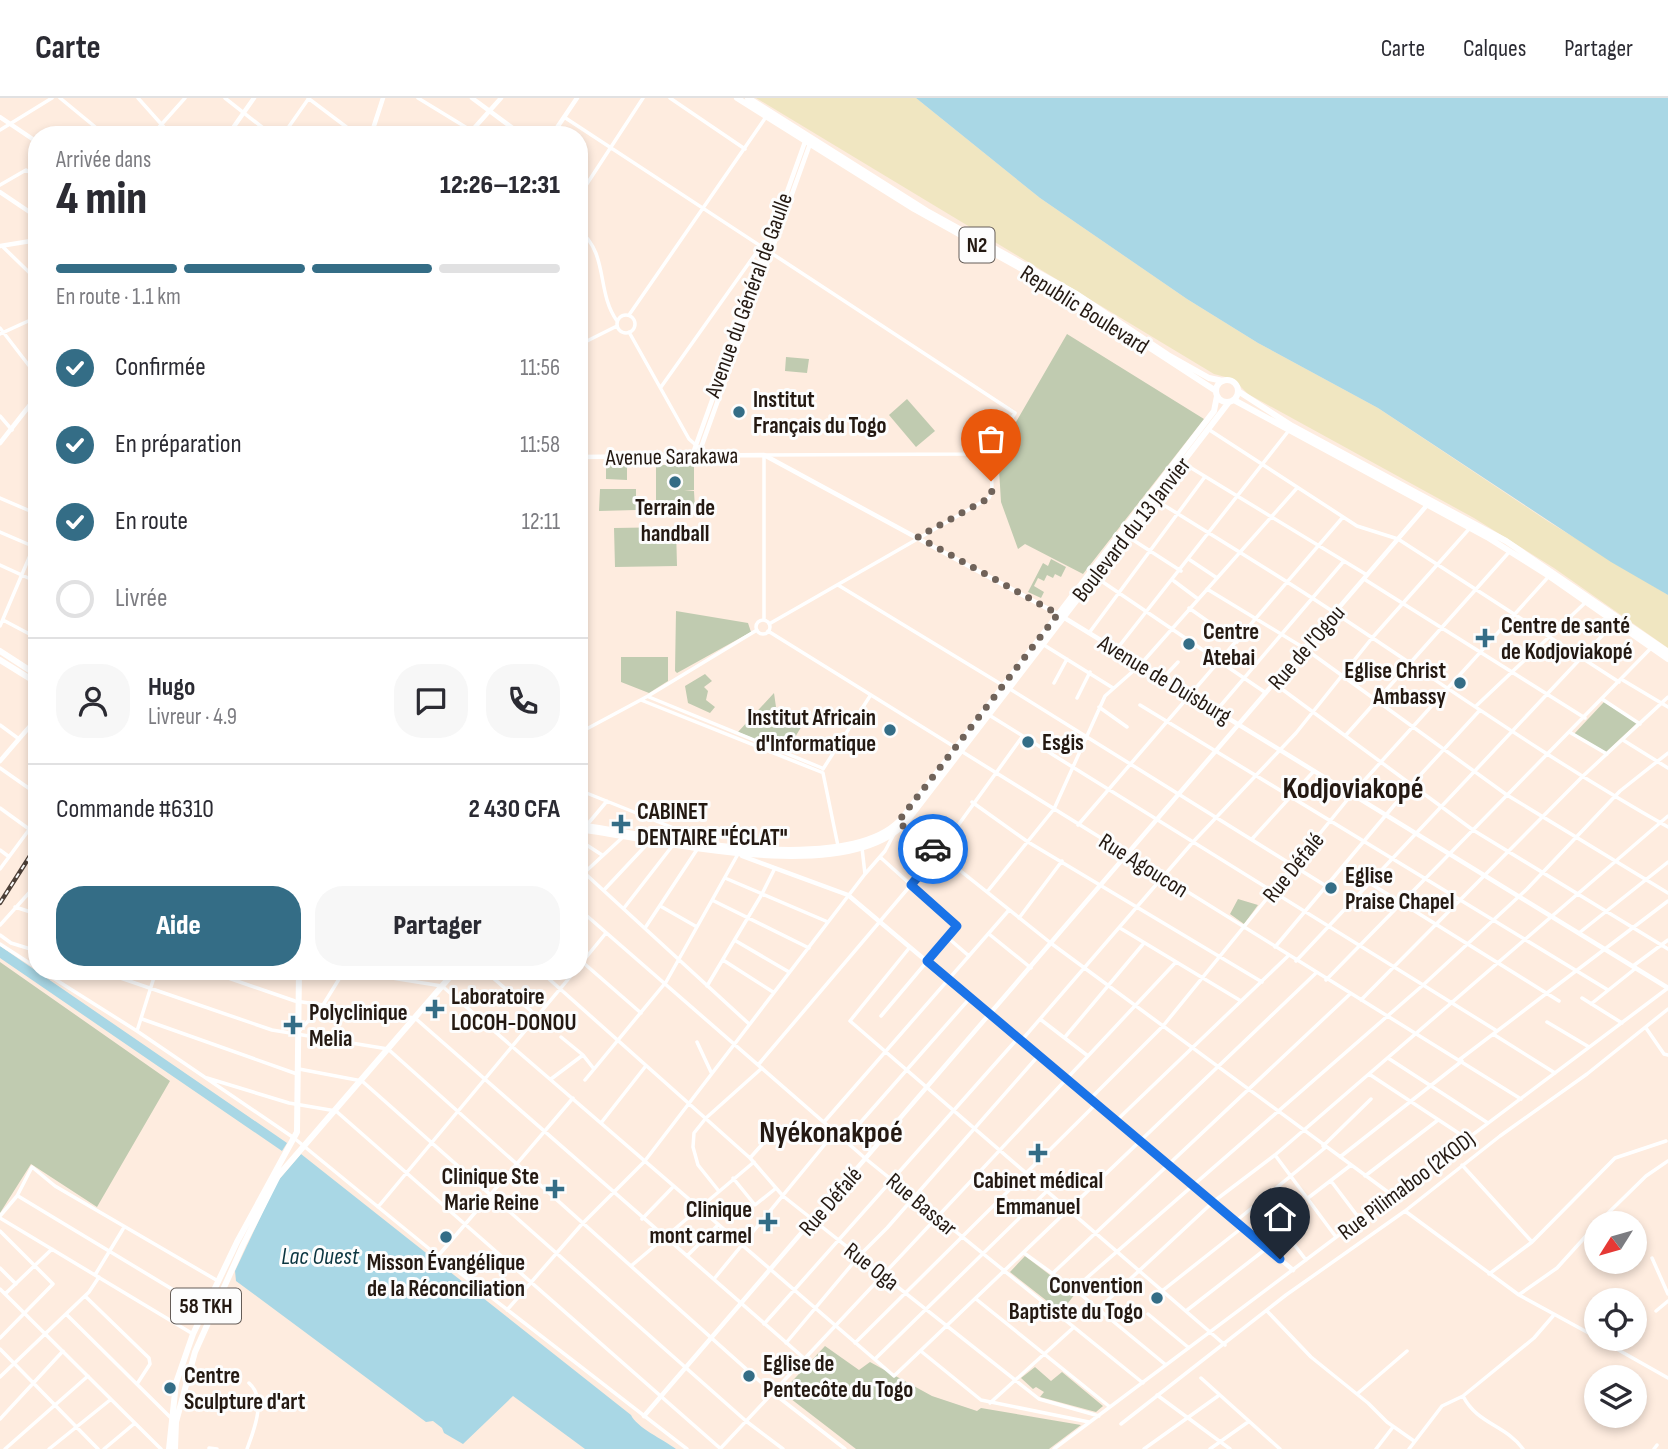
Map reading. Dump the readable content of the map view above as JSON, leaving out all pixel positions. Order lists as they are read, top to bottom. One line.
{"streets":{"highway":["N2","Republic Boulevard","Boulevard du 13 Janvier","58 TKH"],"street":["Avenue du Général de Gaulle","Avenue Sarakawa","Rue de l'Ogou","Avenue de Duisburg","Rue Agoucon","Rue Défalé","Rue Pilimaboo (2KOD)","Rue Bassar","Rue Oga"]},"crossings":[["Avenue du Général de Gaulle","Republic Boulevard"],["Avenue du Général de Gaulle","Avenue Sarakawa"],["Republic Boulevard","Boulevard du 13 Janvier"],["Avenue Sarakawa","Avenue de Duisburg"],["Boulevard du 13 Janvier","Avenue de Duisburg"],["Boulevard du 13 Janvier","Rue Agoucon"],["Rue de l'Ogou","Avenue de Duisburg"],["Rue de l'Ogou","Rue Défalé"],["Avenue de Duisburg","Rue Défalé"],["Avenue de Duisburg","Rue Pilimaboo (2KOD)"],["Rue Agoucon","Rue Défalé"],["Rue Agoucon","Rue Pilimaboo (2KOD)"],["Rue Défalé","Rue Bassar"],["Rue Défalé","Rue Oga"],["Rue Pilimaboo (2KOD)","Rue Bassar"],["Rue Pilimaboo (2KOD)","Rue Oga"]],"districts":["Kodjoviakopé","Nyékonakpoé"],"water":["Lac Ouest"],"places":{"other":["Institut Français du Togo","Terrain de handball","Centre Atebai","Eglise Christ Ambassy","Institut Africain d'Informatique","Esgis","Eglise Praise Chapel","Misson Évangélique de la Réconciliation","Convention Baptiste du Togo","Eglise de Pentecôte du Togo","Centre Sculpture d'art"],"health":["Centre de santé de Kodjoviakopé","CABINET DENTAIRE \"ÉCLAT\"","Laboratoire LOCOH-DONOU","Polyclinique Melia","Cabinet médical Emmanuel","Clinique Ste Marie Reine","Clinique mont carmel"]},"north":"bottom left","page":{"header":"Carte","nav":["Carte","Calques","Partager"],"heading":["4 min","Arrivée dans","12:26–12:31"],"panel":["Hugo","Livreur · 4.9","Commande #6310","2 430 CFA"],"bar":"En route · 1.1 km","list":[["Confirmée","11:56"],["En préparation","11:58"],["En route","12:11"],"Livrée"],"buttons":["Aide","Partager"]}}
